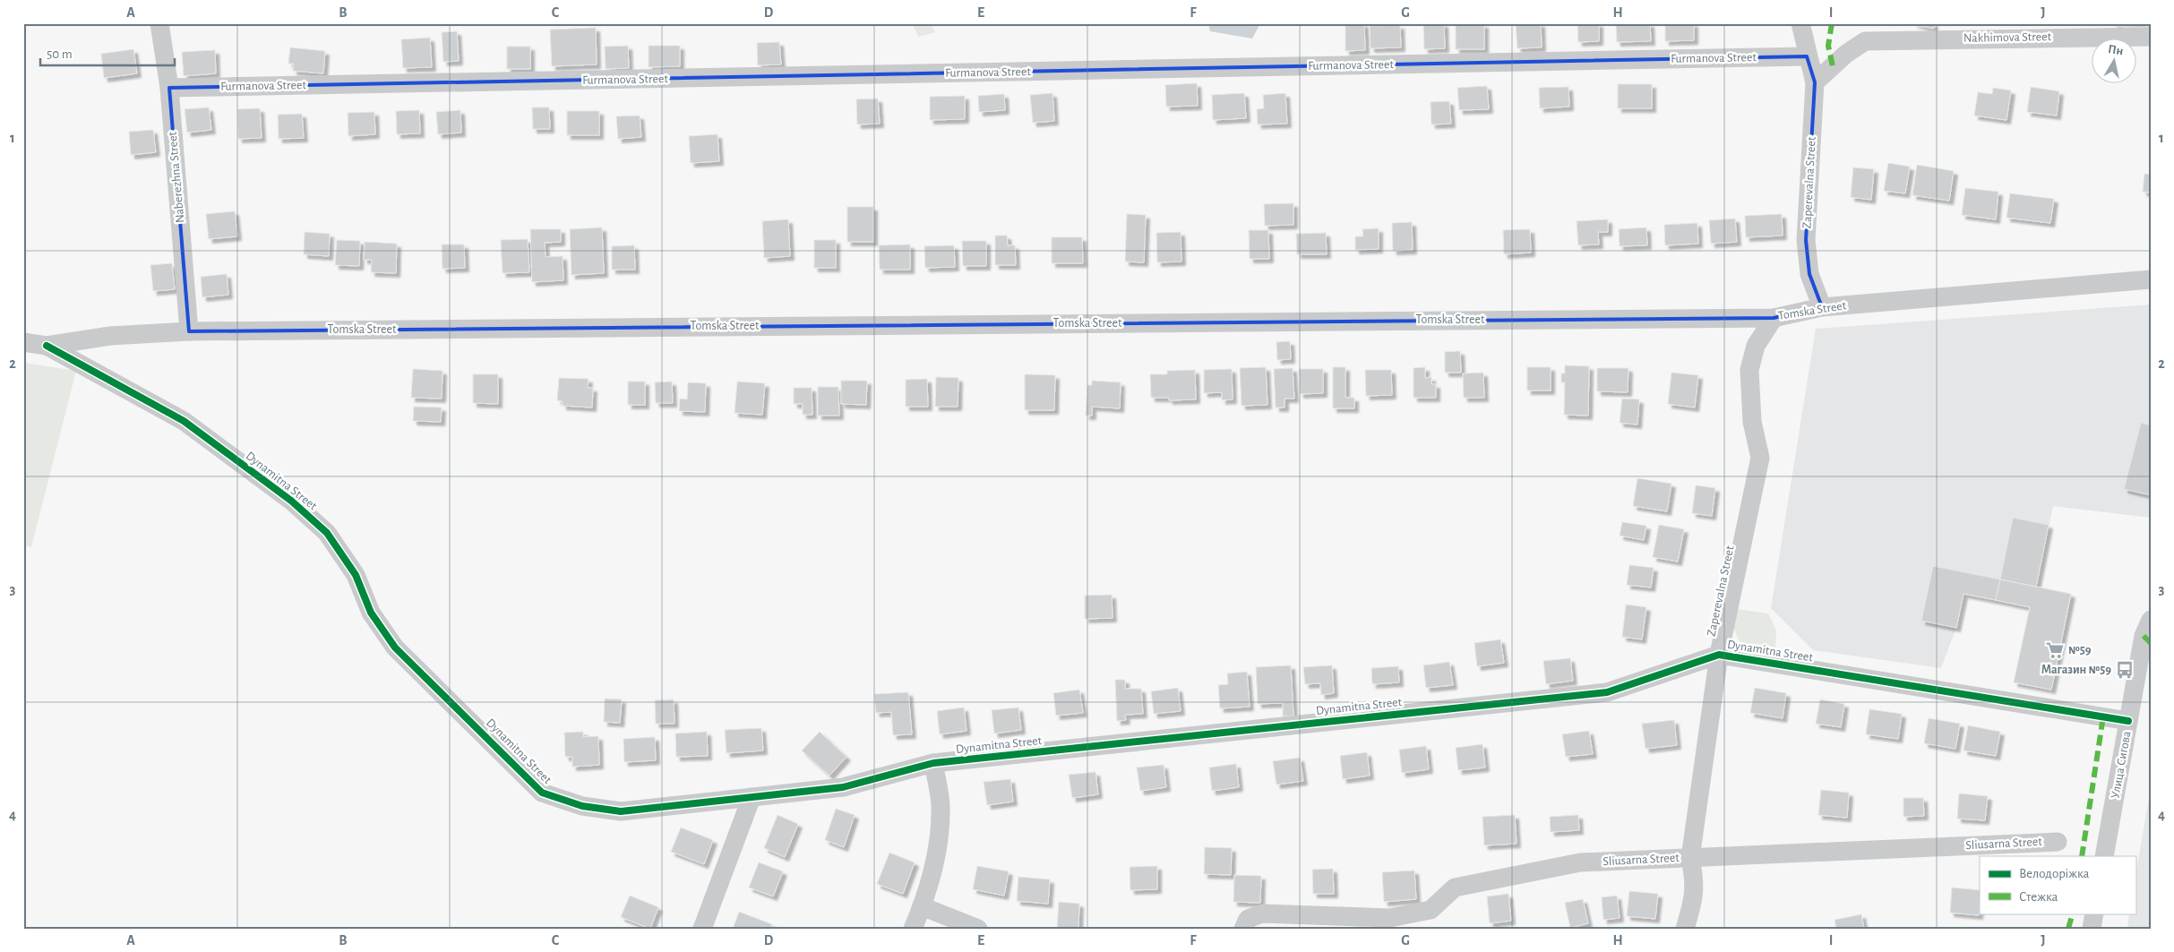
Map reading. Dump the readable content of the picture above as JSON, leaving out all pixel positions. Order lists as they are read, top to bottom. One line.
{"streets":{"street":["Nakhimova Street","Furmanova Street","Naberezhna Street","Zaperevalna Street","Tomska Street","Dynamitna Street","Улица Сигова","Sliusarna Street"]},"crossings":[["Nakhimova Street","Zaperevalna Street"],["Furmanova Street","Naberezhna Street"],["Furmanova Street","Zaperevalna Street"],["Naberezhna Street","Tomska Street"],["Zaperevalna Street","Tomska Street"],["Zaperevalna Street","Dynamitna Street"],["Zaperevalna Street","Sliusarna Street"],["Tomska Street","Dynamitna Street"],["Dynamitna Street","Улица Сигова"]],"places":{"supermarket":["№59"],"bus stop":["Магазин №59"]},"legend":["Велодоріжка","Стежка"],"scale_bar":"50 m","north":"top","grid":{"columns":["A","B","C","D","E","F","G","H","I","J"],"rows":["1","2","3","4"]}}
